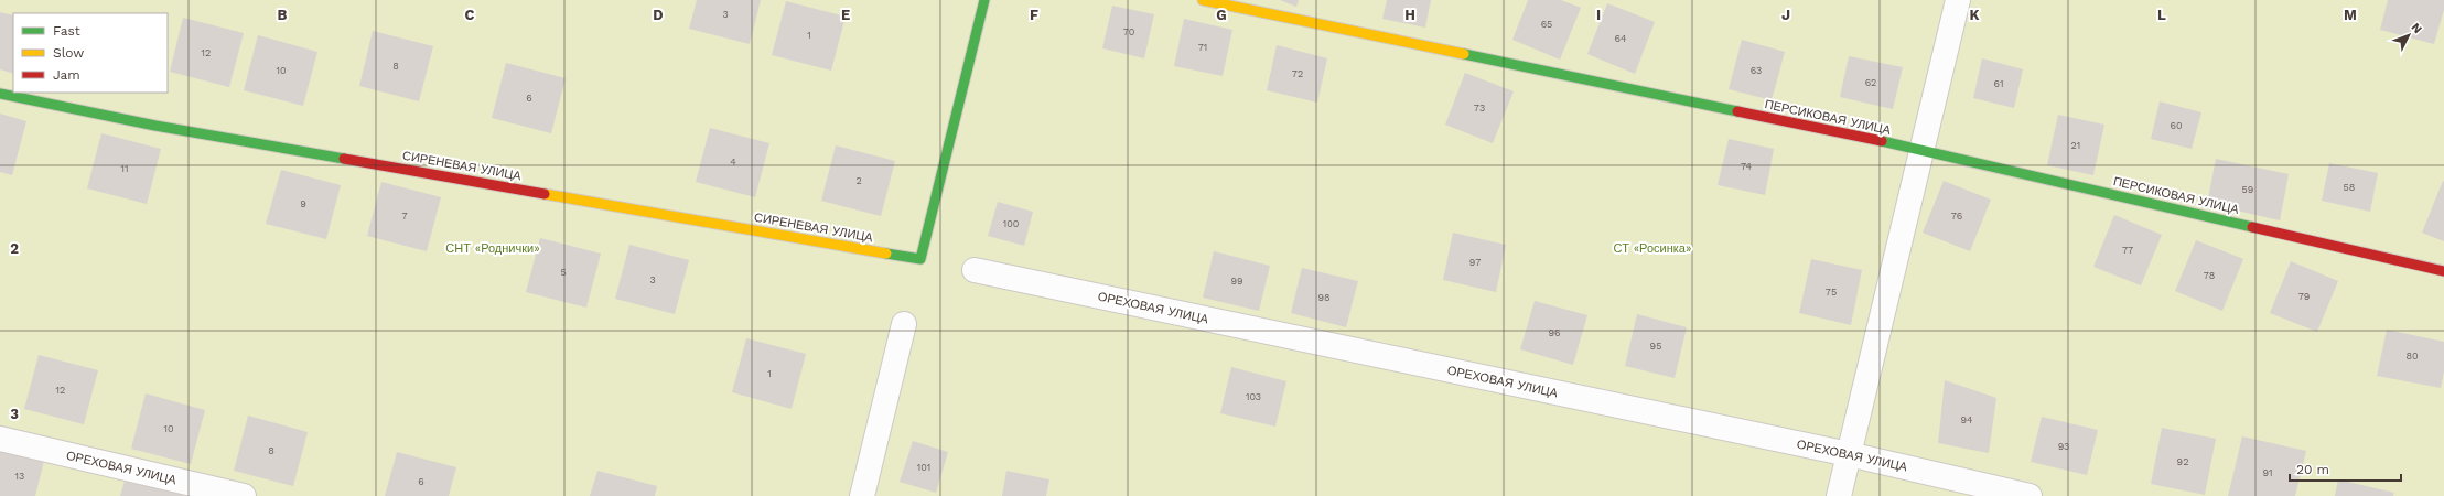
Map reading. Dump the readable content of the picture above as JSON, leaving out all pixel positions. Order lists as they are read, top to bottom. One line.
{"streets":{"street":["ПЕРСИКОВАЯ УЛИЦА","СИРЕНЕВАЯ УЛИЦА","ОРЕХОВАЯ УЛИЦА"]},"parks":["СНТ «Роднички»","СТ «Росинка»"],"house_numbers":["3","65","70","1","64","71","12","8","10","63","72","62","61","6","73","60","21","4","74","11","2","58","59","9","7","76","100","77","97","5","78","3","99","75","79","98","96","95","80","1","12","103","94","10","93","8","92","101","91","13","6"],"legend":["Fast","Slow","Jam"],"scale_bar":"20 m","north":"top right","grid":{"columns":["B","C","D","E","F","G","H","I","J","K","L","M"],"rows":["2","3"]}}
